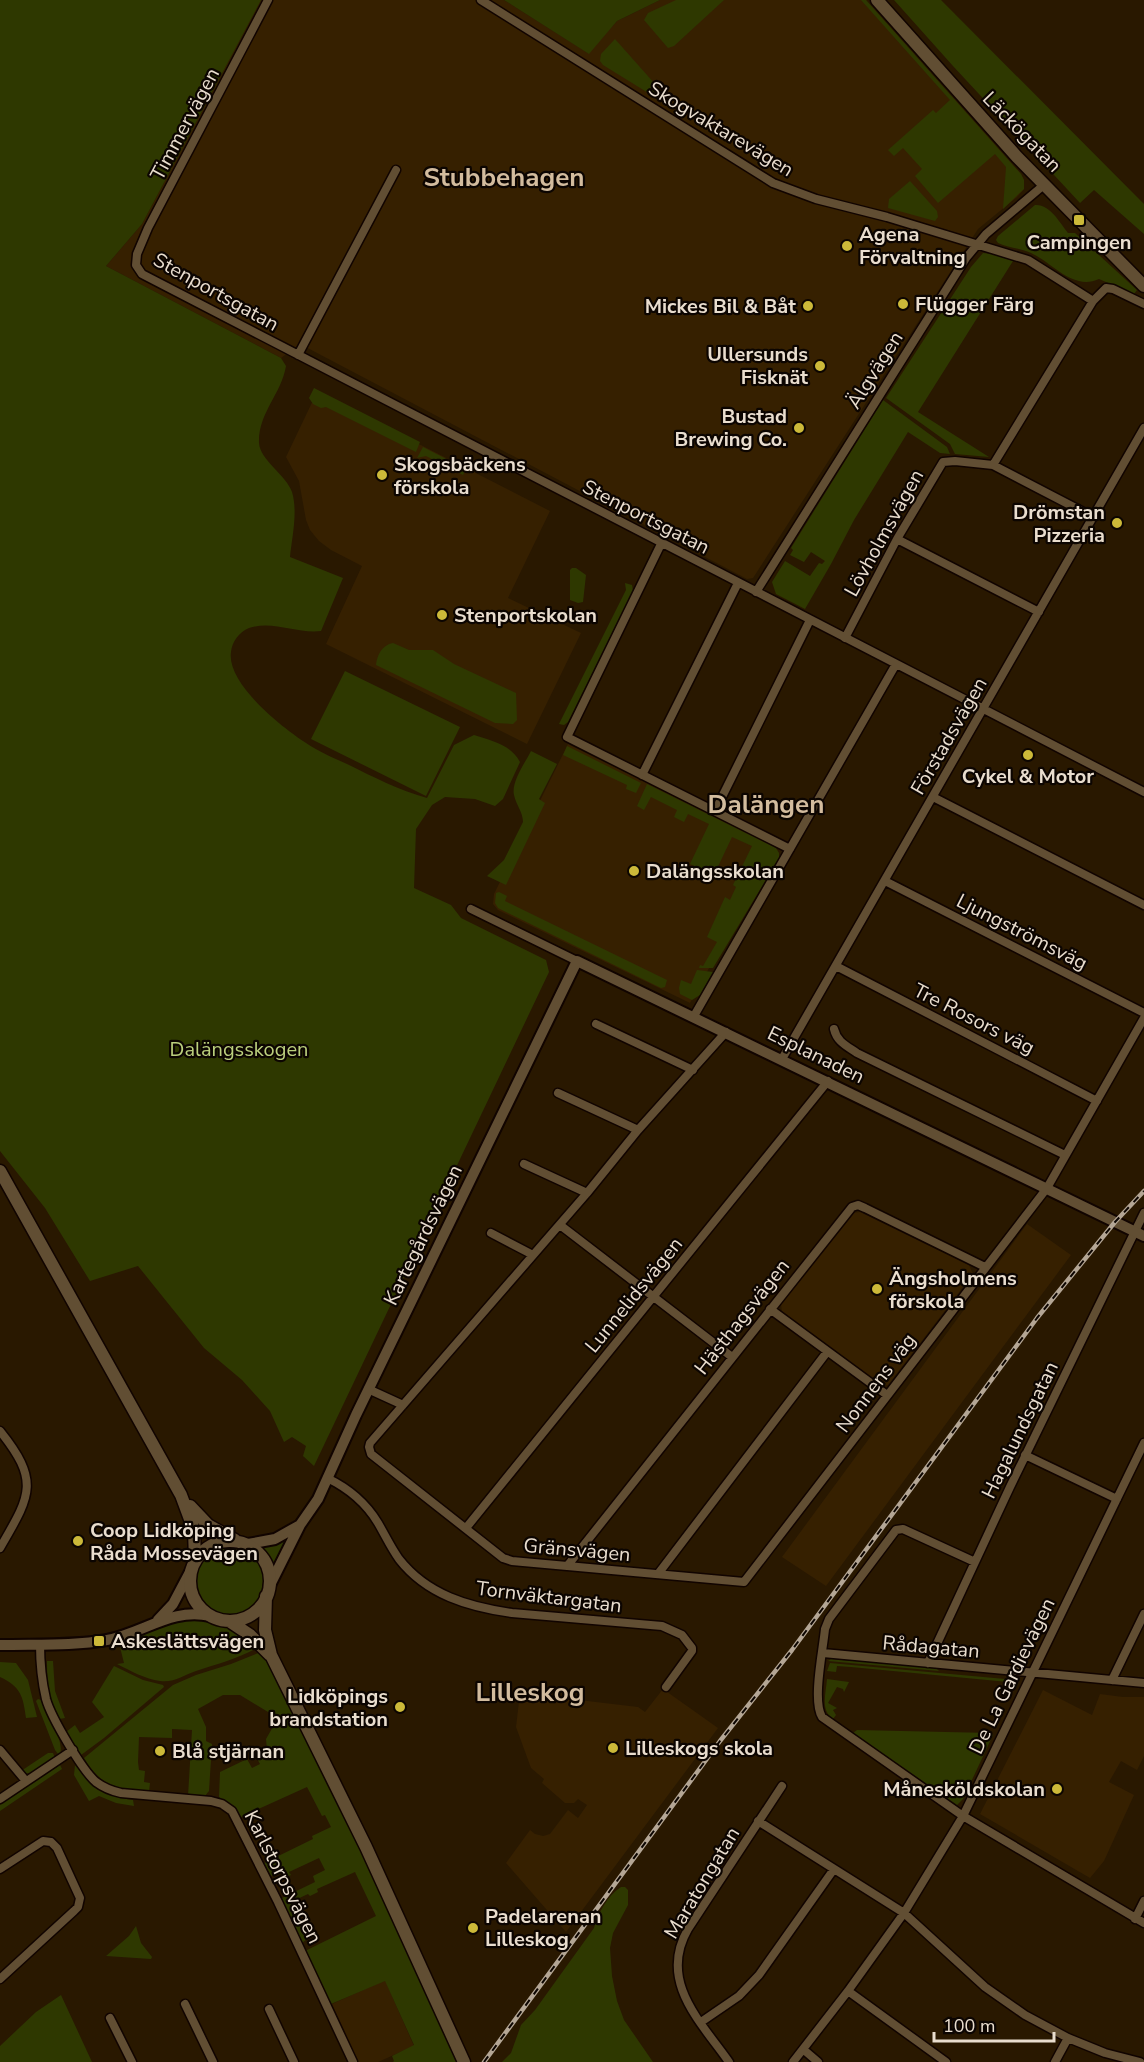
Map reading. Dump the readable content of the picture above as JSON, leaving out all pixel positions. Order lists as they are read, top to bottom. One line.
{"streets":{"main road":["Läckögatan"],"street":["Timmervägen","Skogvaktarevägen","Stenportsgatan","Älgvägen","Lövholmsvägen","Förstadsvägen","Ljungströmsväg","Tre Rosors väg","Esplanaden","Kartegårdsvägen","Lunnelidsvägen","Hästhagsvägen","Nonnens väg","Hagalundsgatan","Gränsvägen","Tornväktargatan","Rådagatan","De La Gardievägen","Karlstorpsvägen","Maratongatan"]},"crossings":[["Timmervägen","Stenportsgatan"],["Skogvaktarevägen","Älgvägen"],["Läckögatan","Älgvägen"],["Stenportsgatan","Älgvägen"],["Stenportsgatan","Lövholmsvägen"],["Stenportsgatan","Förstadsvägen"],["Lövholmsvägen","Förstadsvägen"],["Förstadsvägen","Ljungströmsväg"],["Förstadsvägen","Tre Rosors väg"],["Förstadsvägen","Esplanaden"],["Tre Rosors väg","Nonnens väg"],["Esplanaden","Kartegårdsvägen"],["Esplanaden","Lunnelidsvägen"],["Esplanaden","Nonnens väg"],["Esplanaden","Hagalundsgatan"],["Kartegårdsvägen","Tornväktargatan"],["Lunnelidsvägen","Gränsvägen"],["Hästhagsvägen","Nonnens väg"],["Hästhagsvägen","Gränsvägen"],["Nonnens väg","Gränsvägen"],["Hagalundsgatan","Rådagatan"],["Rådagatan","De La Gardievägen"]],"districts":["Stubbehagen","Dalängen","Lilleskog"],"parks":["Dalängsskogen"],"places":{"transit":["Campingen","Askeslättsvägen"],"other":["Agena Förvaltning","Flügger Färg","Mickes Bil & Båt","Ullersunds Fisknät","Bustad Brewing Co.","Skogsbäckens förskola","Drömstan Pizzeria","Stenportskolan","Cykel & Motor","Dalängsskolan","Ängsholmens förskola","Coop Lidköping Råda Mossevägen","Lidköpings brandstation","Lilleskogs skola","Blå stjärnan","Månesköldskolan","Padelarenan Lilleskog"]},"scale_bar":"100 m"}
